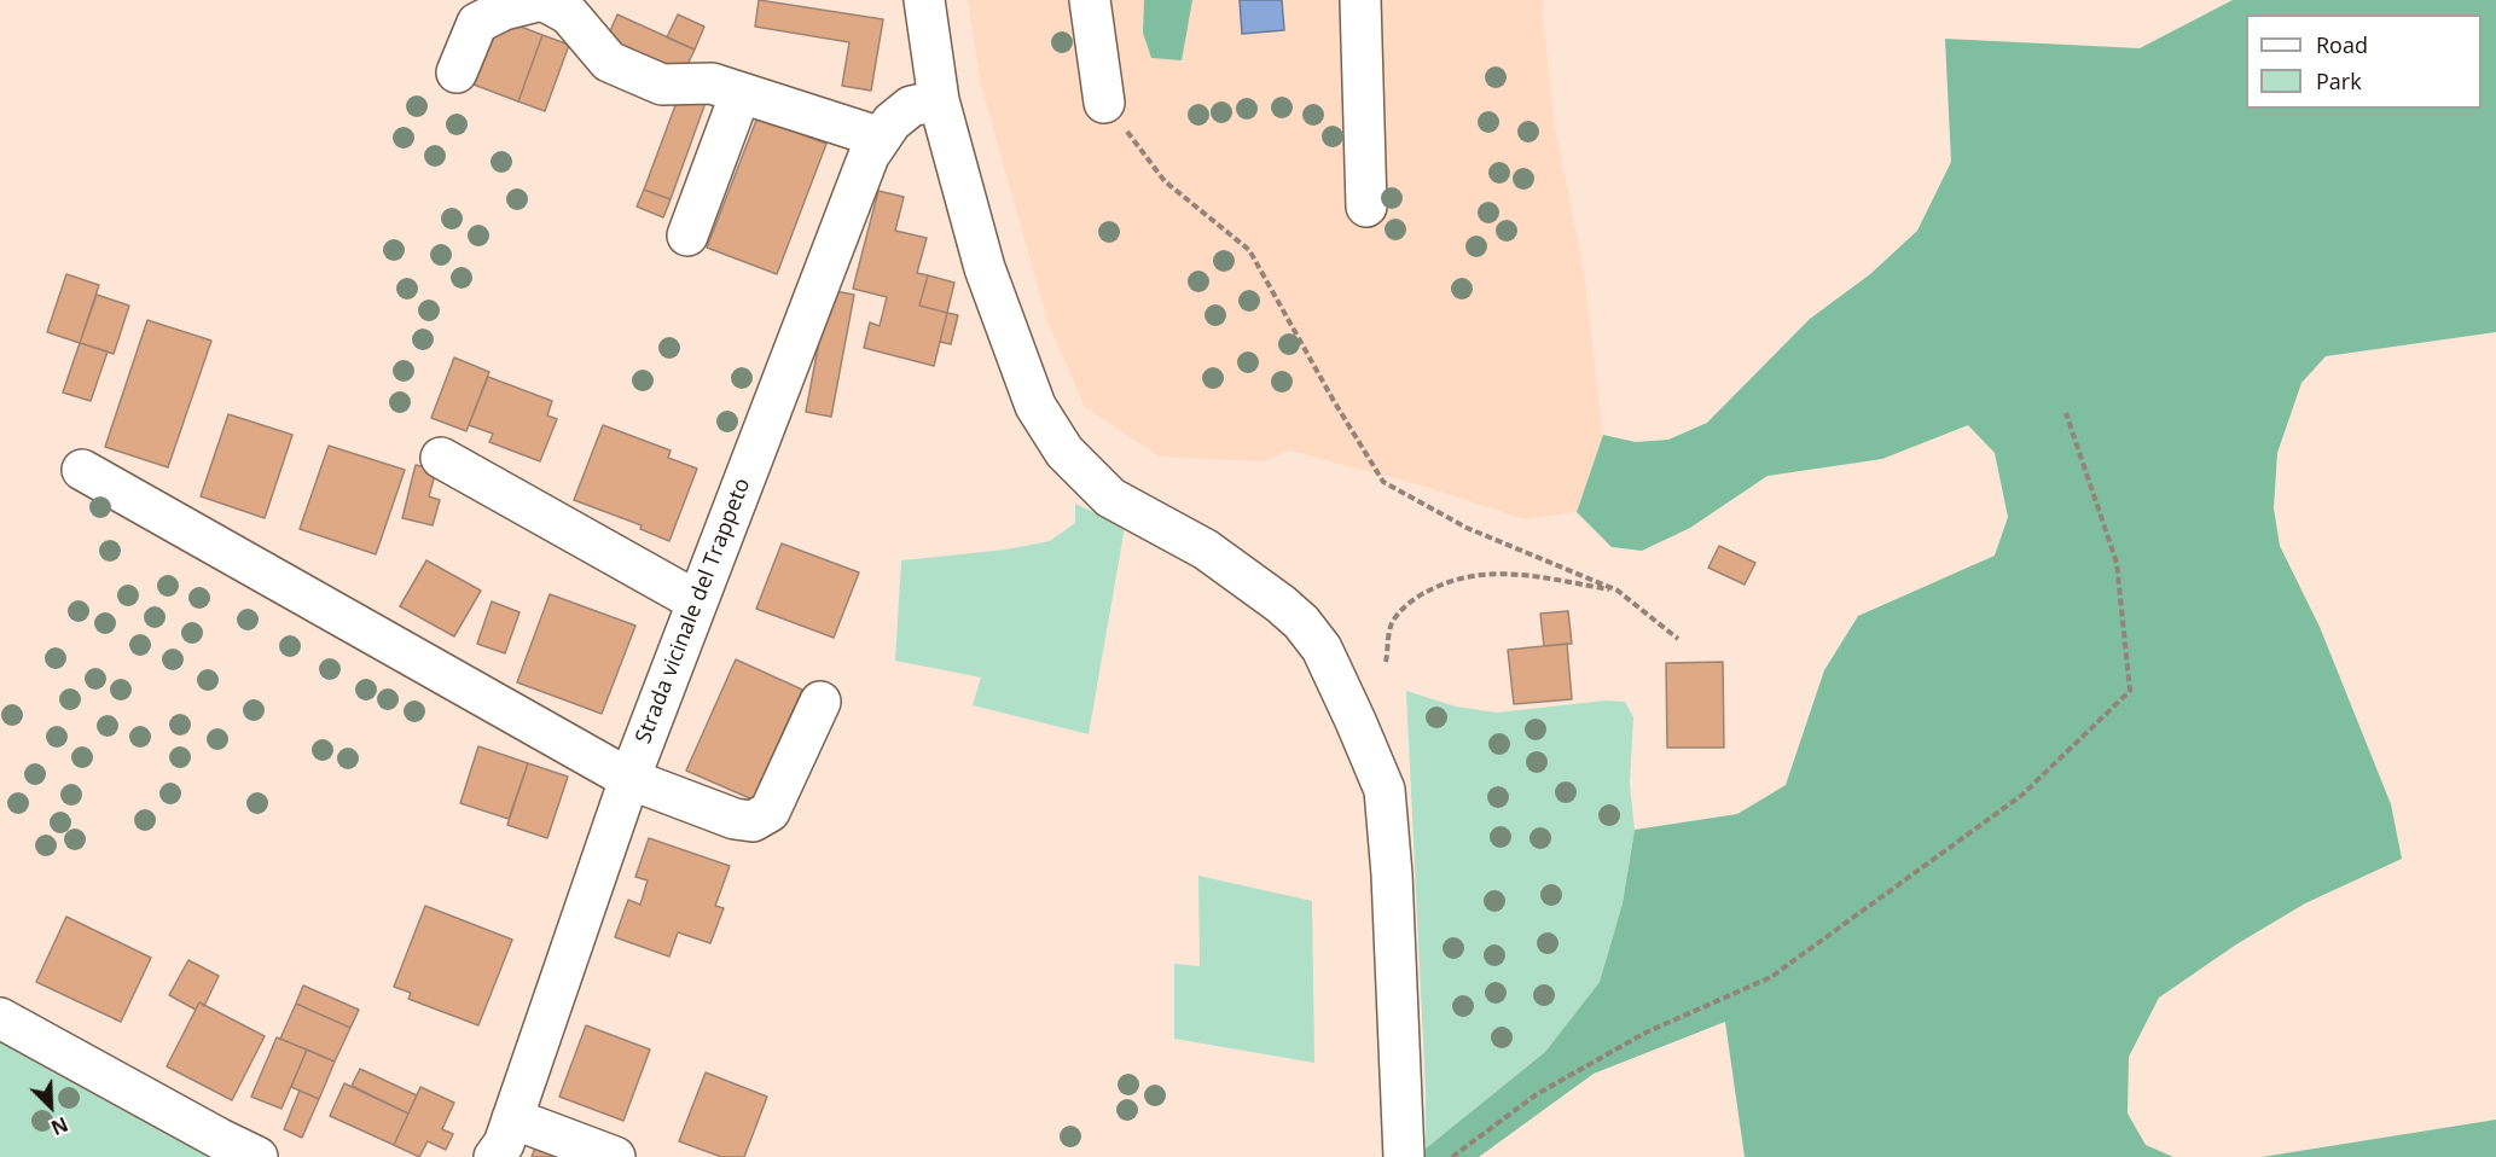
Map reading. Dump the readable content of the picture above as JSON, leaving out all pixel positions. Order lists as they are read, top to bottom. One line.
{"streets":{"street":["Strada vicinale del Trappeto"]},"legend":["Road","Park"],"north":"bottom right"}
